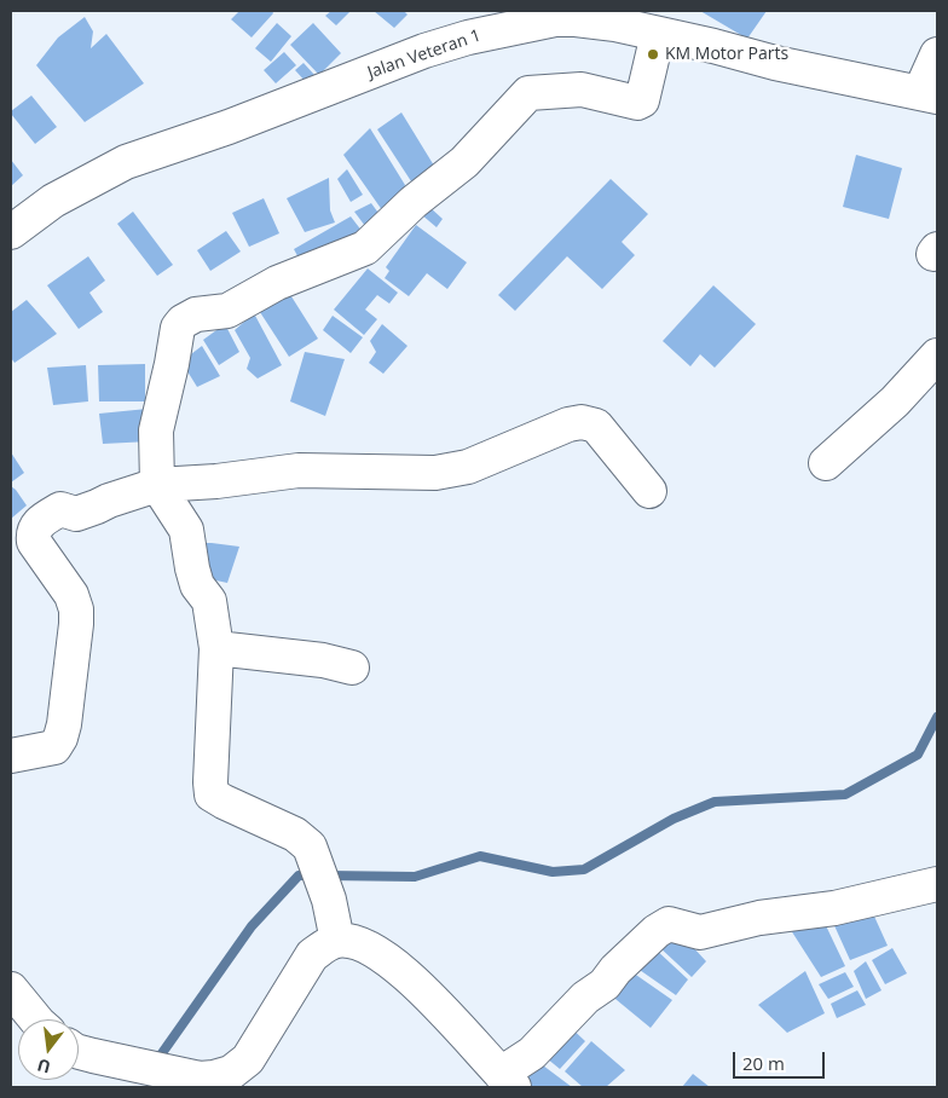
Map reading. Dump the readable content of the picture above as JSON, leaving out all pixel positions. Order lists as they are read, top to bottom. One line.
{"streets":{"street":["Jalan Veteran 1"]},"places":["KM Motor Parts"],"scale_bar":"20 m","north":"bottom"}
